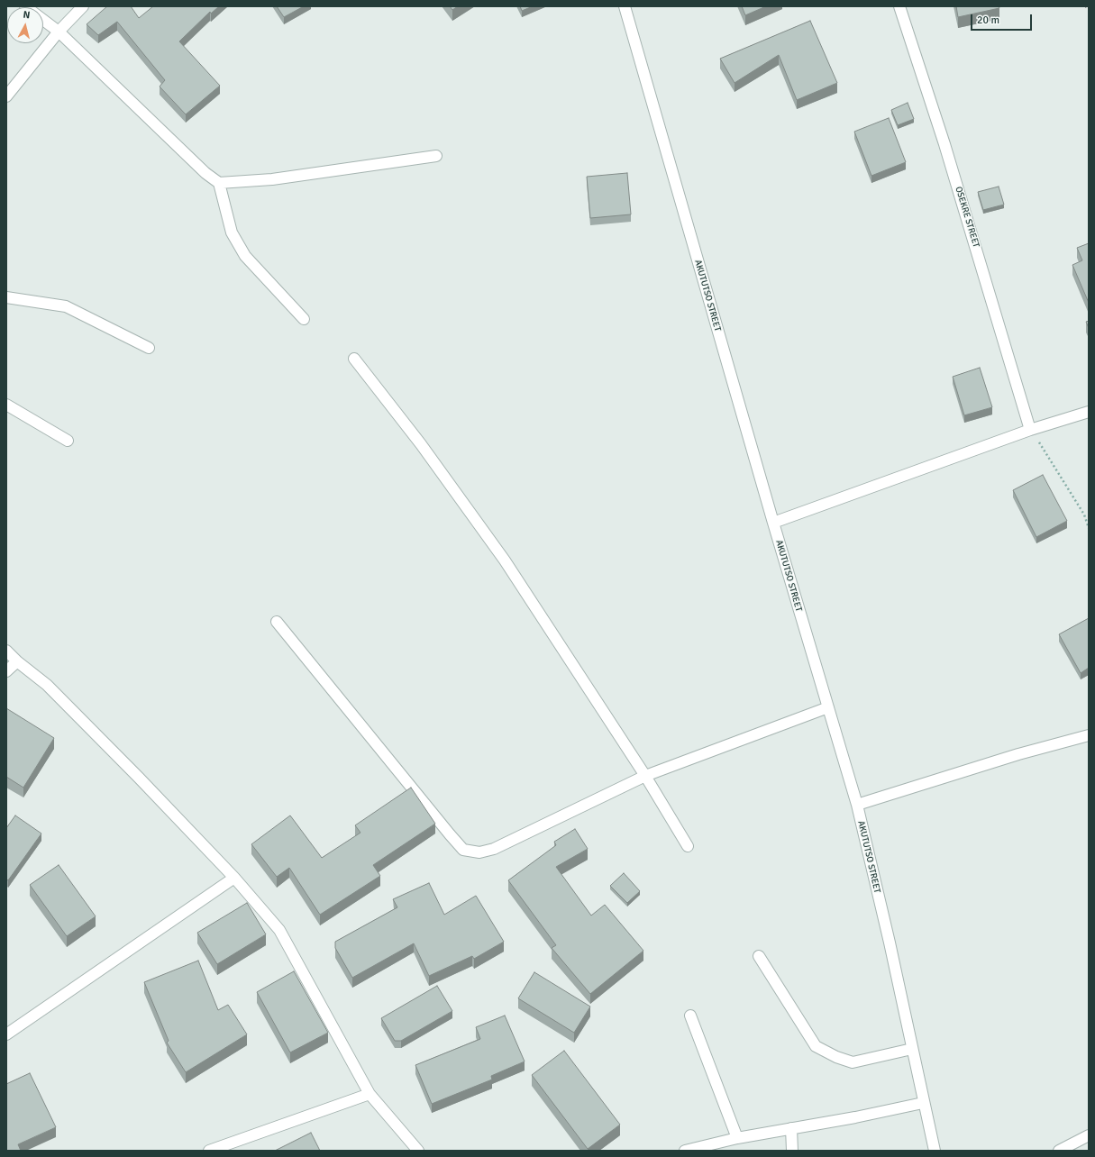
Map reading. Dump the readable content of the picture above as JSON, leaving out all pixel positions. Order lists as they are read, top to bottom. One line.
{"streets":{"street":["OSEKRE STREET","AKUTUTSO STREET"]},"scale_bar":"20 m","north":"top"}
